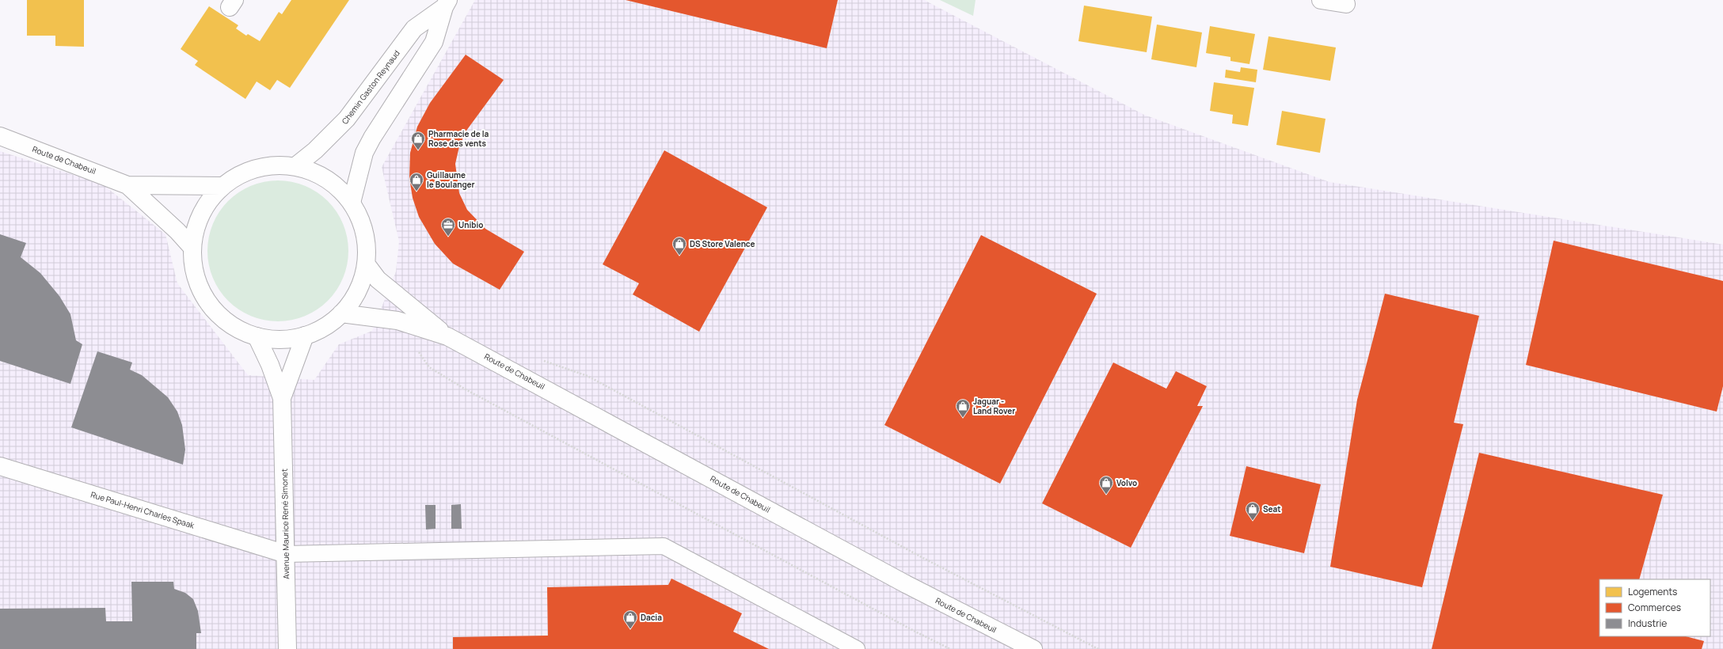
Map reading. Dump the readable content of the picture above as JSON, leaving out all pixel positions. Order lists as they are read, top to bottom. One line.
{"streets":{"main road":["Chemin Gaston Reynaud","Route de Chabeuil","Rue Paul-Henri Charles Spaak","Avenue Maurice René Simonet"]},"crossings":[["Rue Paul-Henri Charles Spaak","Avenue Maurice René Simonet"]],"places":{"shop":["Pharmacie de la Rose des vents","Guillaume le Boulanger","DS Store Valence","Jaguar - Land Rover","Volvo","Seat","Dacia"],"office":["Unibio"]},"legend":["Logements","Commerces","Industrie"]}
